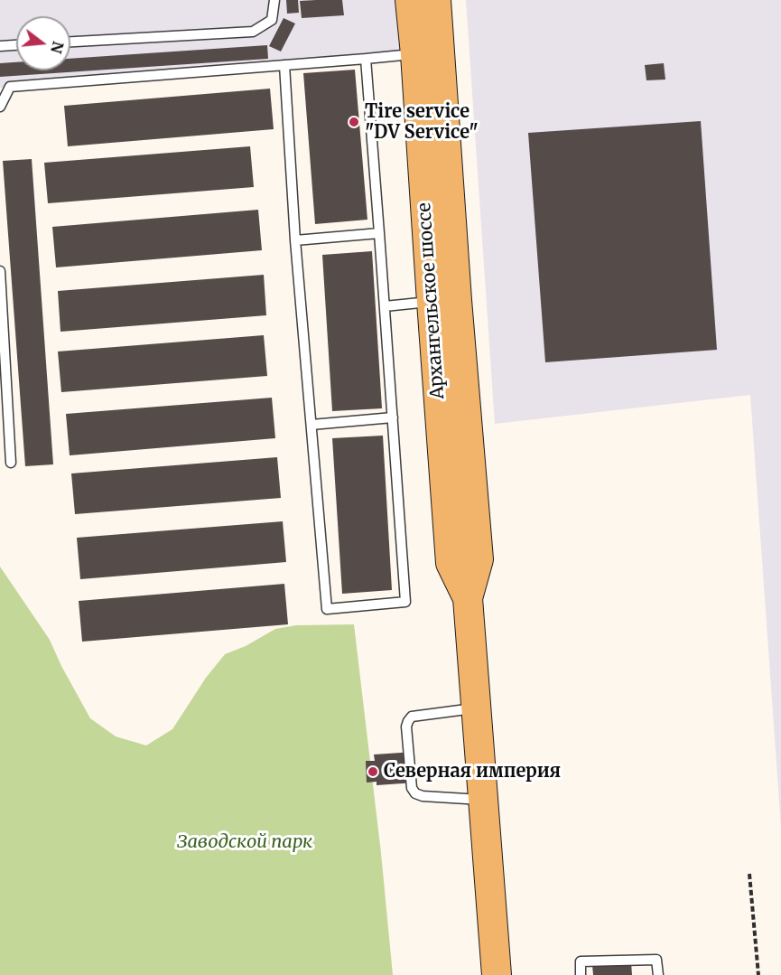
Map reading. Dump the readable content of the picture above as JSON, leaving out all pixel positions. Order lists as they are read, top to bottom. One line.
{"streets":{"main road":["Архангельское шоссе"]},"parks":["Заводской парк"],"places":["Tire service \"DV Service\"","Северная империя"],"north":"right"}
